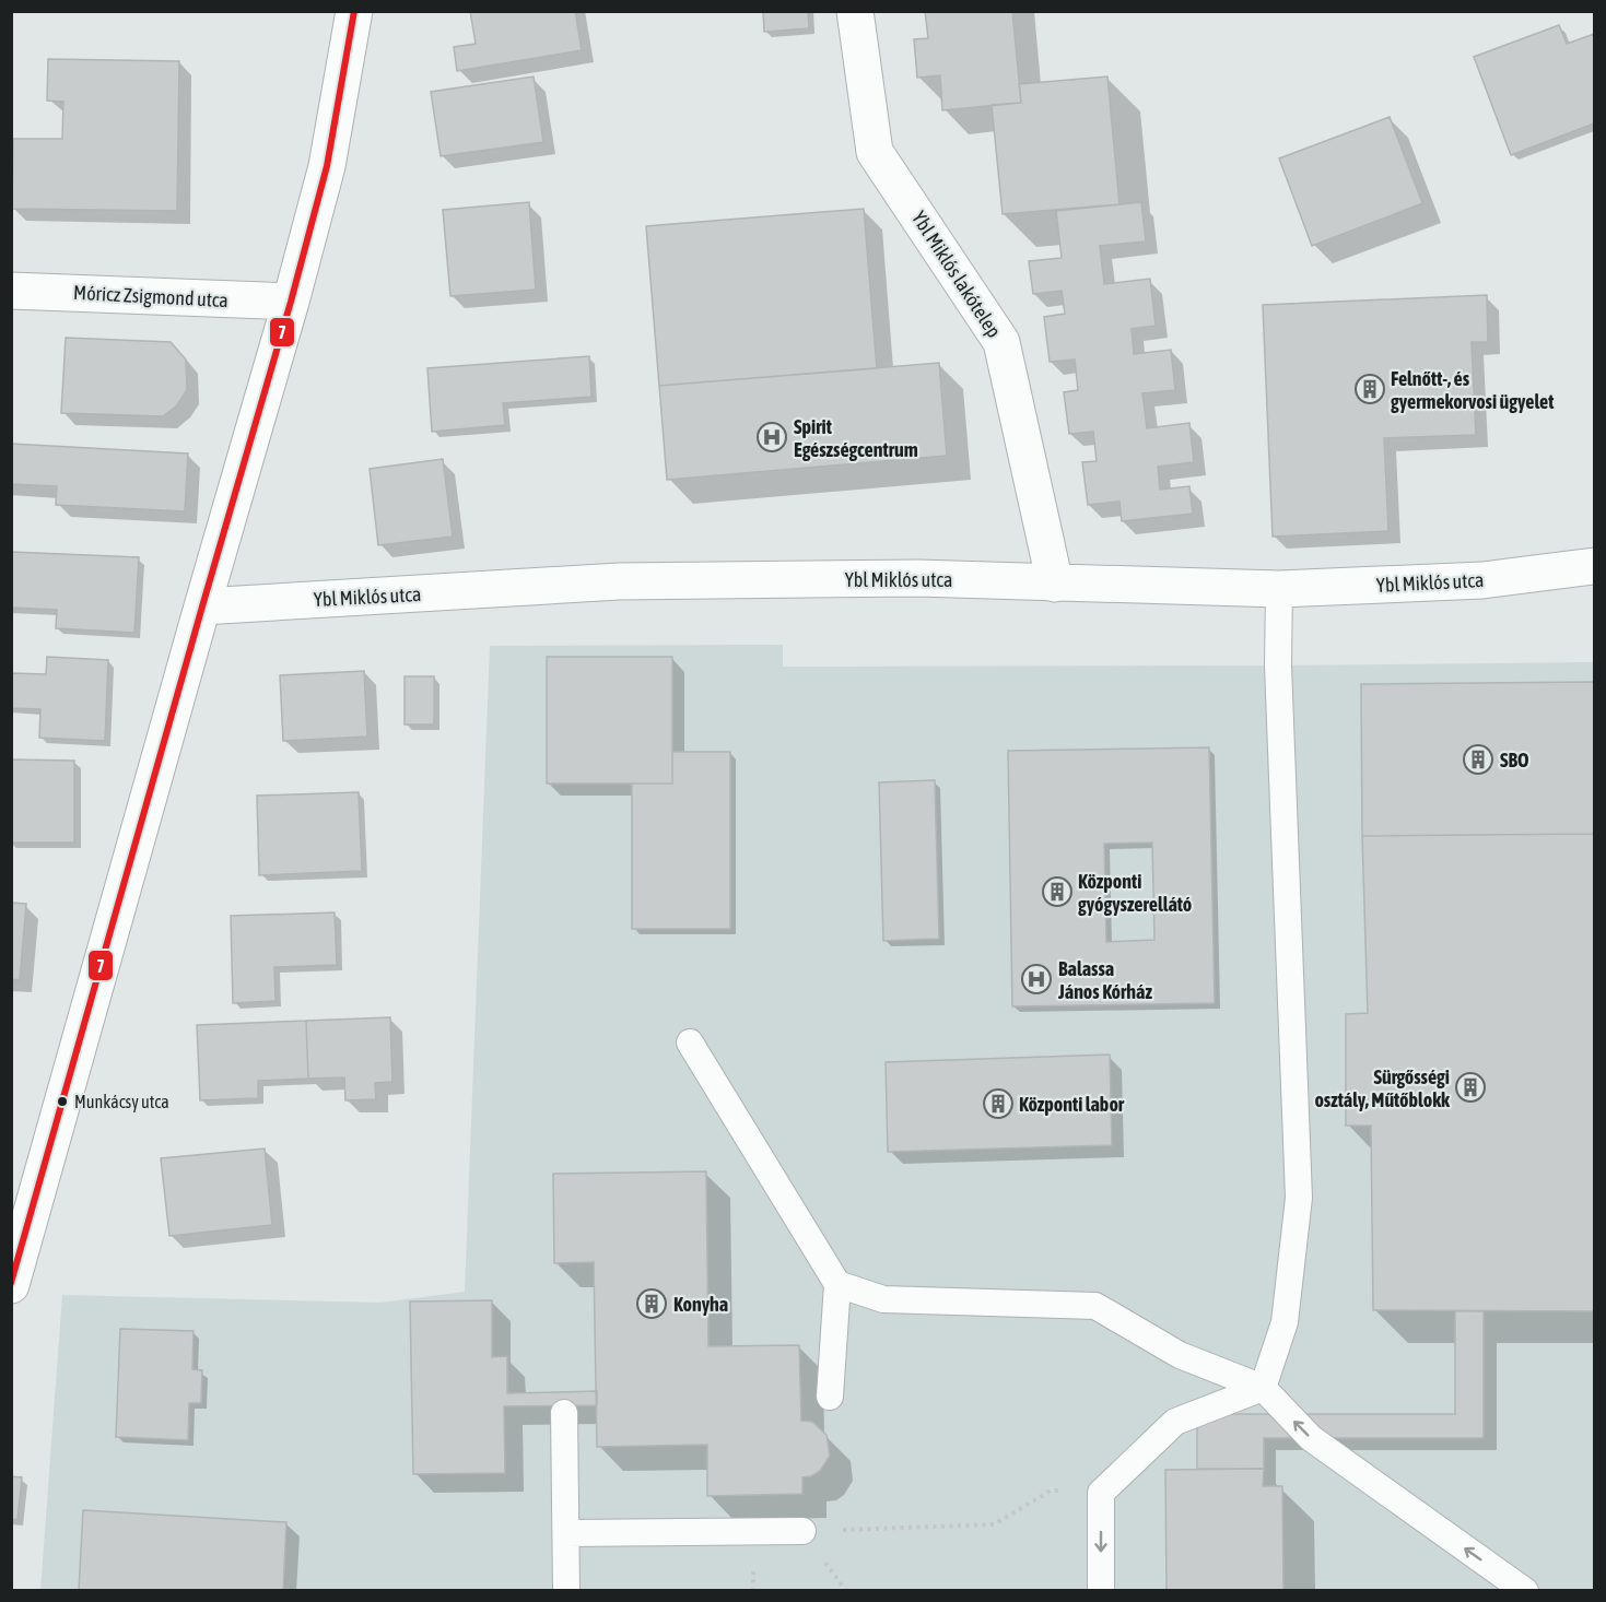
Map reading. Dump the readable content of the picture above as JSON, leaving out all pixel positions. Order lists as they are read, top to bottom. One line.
{"streets":{"street":["Ybl Miklós lakótelep","Móricz Zsigmond utca","Ybl Miklós utca"]},"crossings":[["Ybl Miklós lakótelep","Ybl Miklós utca"]],"places":{"building":["Felnőtt-, és gyermekorvosi ügyelet","SBO","Központi gyógyszerellátó","Sürgősségi osztály, Műtőblokk","Központi labor","Konyha"],"hospital":["Spirit Egészségcentrum","Balassa János Kórház"],"other":["Munkácsy utca"]},"lines":["transit line 7"]}
